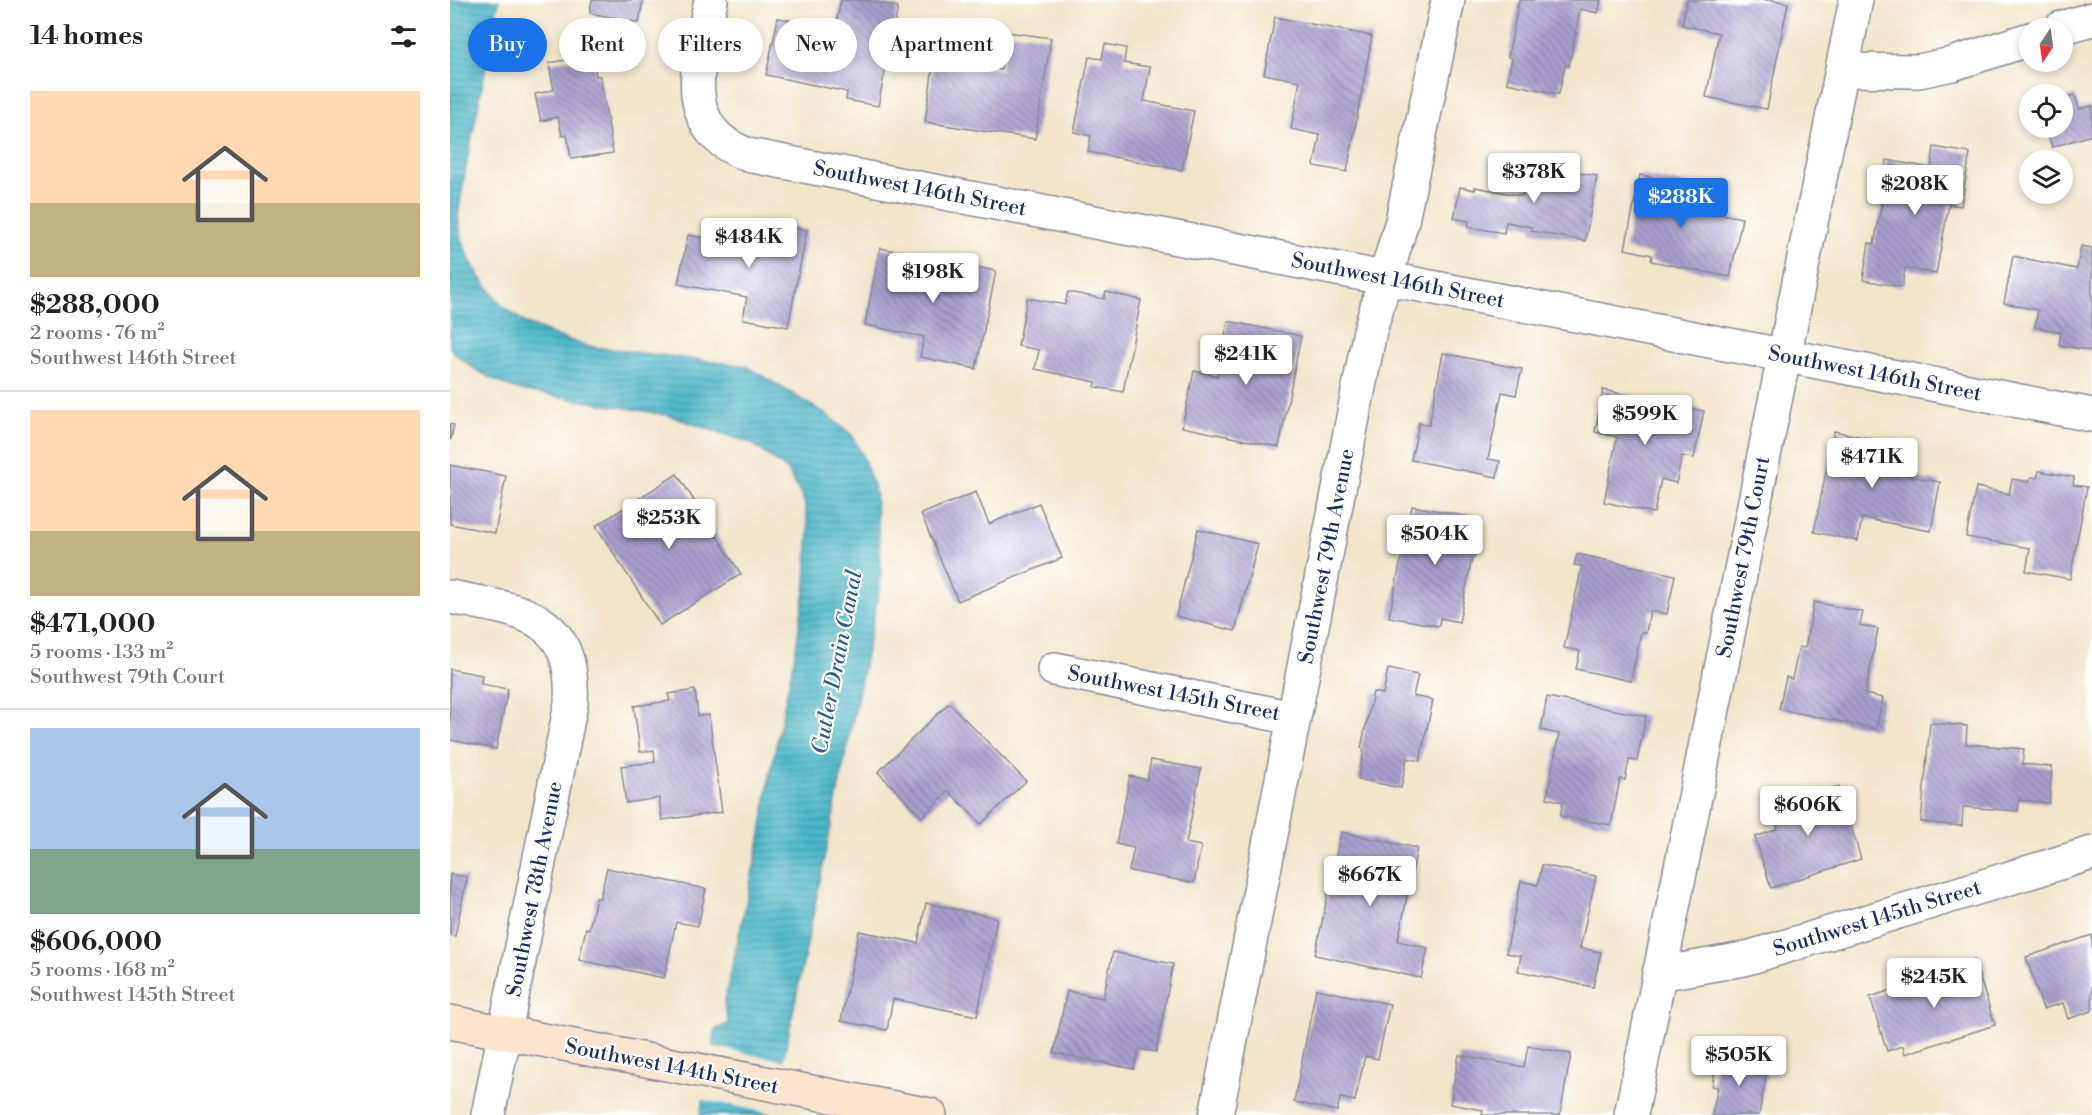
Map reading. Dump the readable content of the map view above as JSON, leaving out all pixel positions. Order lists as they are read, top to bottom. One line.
{"streets":{"street":["Southwest 146th Street","Southwest 79th Avenue","Southwest 79th Court","Southwest 145th Street","Southwest 78th Avenue","Southwest 144th Street"]},"crossings":[["Southwest 146th Street","Southwest 79th Avenue"],["Southwest 146th Street","Southwest 79th Court"],["Southwest 79th Avenue","Southwest 145th Street"],["Southwest 79th Court","Southwest 145th Street"],["Southwest 78th Avenue","Southwest 144th Street"]],"water":["Cutler Drain Canal"],"north":"bottom","page":{"heading":"14 homes","chip":["Buy","Rent","Filters","New","Apartment"],"list":[{"name":"$288,000","note":"2 rooms · 76 m² · Southwest 146th Street"},{"name":"$471,000","note":"5 rooms · 133 m² · Southwest 79th Court"},{"name":"$606,000","note":"5 rooms · 168 m² · Southwest 145th Street"}],"price":["$378K","$208K","$288K","$484K","$198K","$241K","$599K","$471K","$253K","$504K","$606K","$667K","$245K","$505K"]}}
